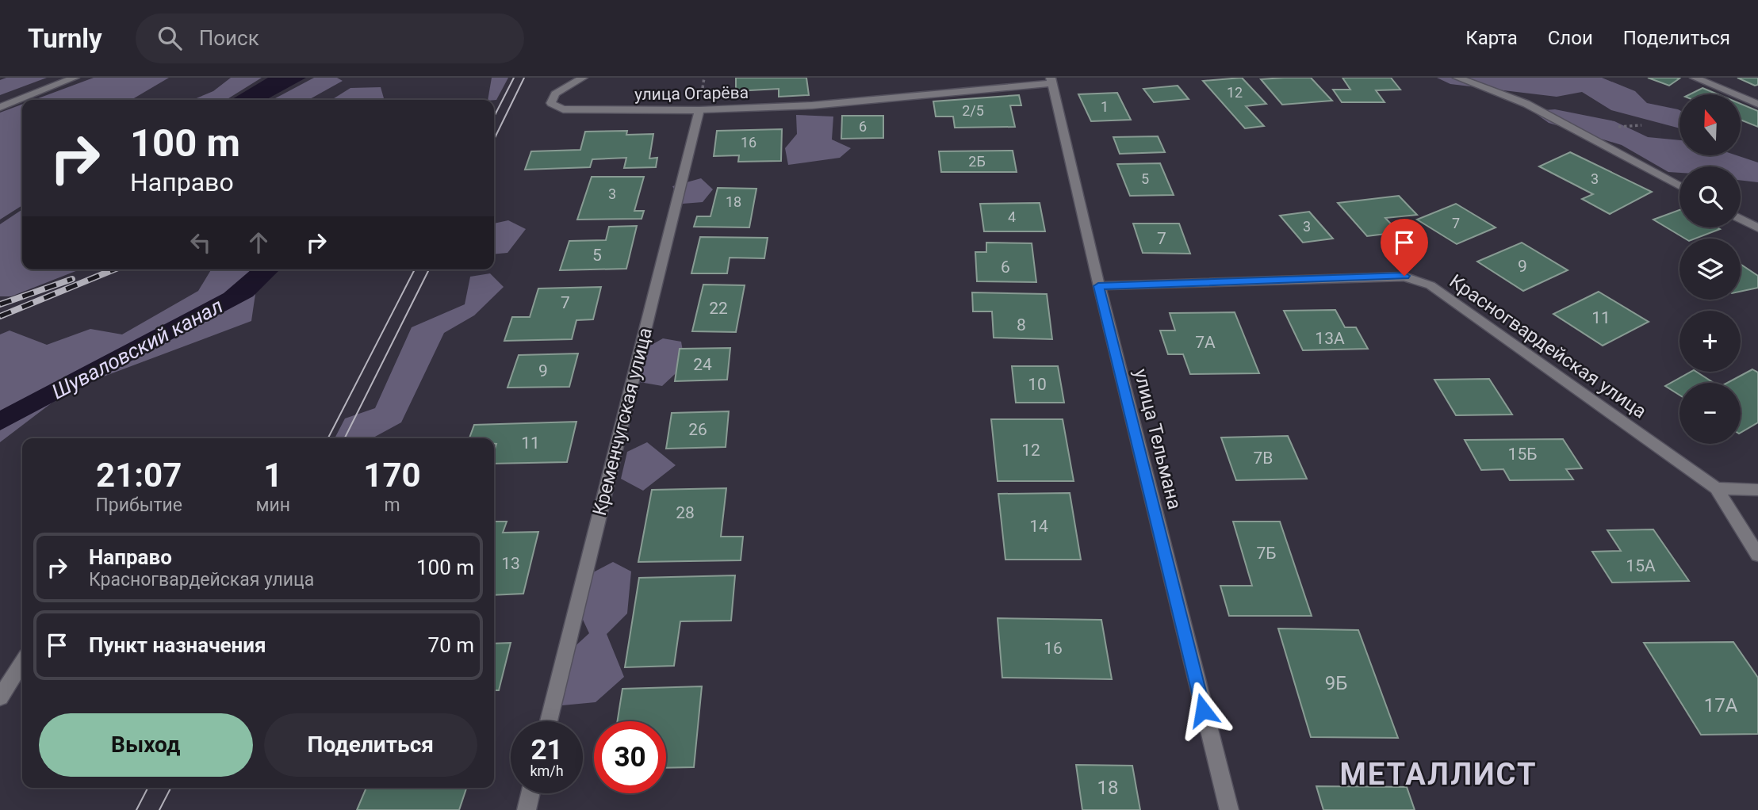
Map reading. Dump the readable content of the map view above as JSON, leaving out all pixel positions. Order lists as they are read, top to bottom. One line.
{"streets":{"street":["улица Огарёва","Красногвардейская улица","Кременчугская улица","улица Тельмана"]},"crossings":[["улица Огарёва","Кременчугская улица"],["улица Огарёва","улица Тельмана"],["Красногвардейская улица","улица Тельмана"]],"districts":["МЕТАЛЛИСТ"],"water":["Шуваловский канал"],"house_numbers":["12","1","2/5","6","16","2Б","5","3","3","18","4","7","3","7","5","9","6","7","22","11","8","13А","7А","24","9","10","26","11","12","15Б","7В","28","14","7Б","13","15А","16","9Б","17А","18"],"north":"top","page":{"header":"Turnly","search":"Поиск","nav":["Карта","Слои","Поделиться"],"map_buttons":["+","−"],"turn":["100 m","Направо"],"eta":["21:07","Прибытие","1","мин","170","m"],"list":[{"name":"Направо","note":"Красногвардейская улица","value":"100 m"},{"name":"Пункт назначения","value":"70 m"}],"buttons":["Выход","Поделиться"],"speed":"21 km/h","limit":"30"}}
